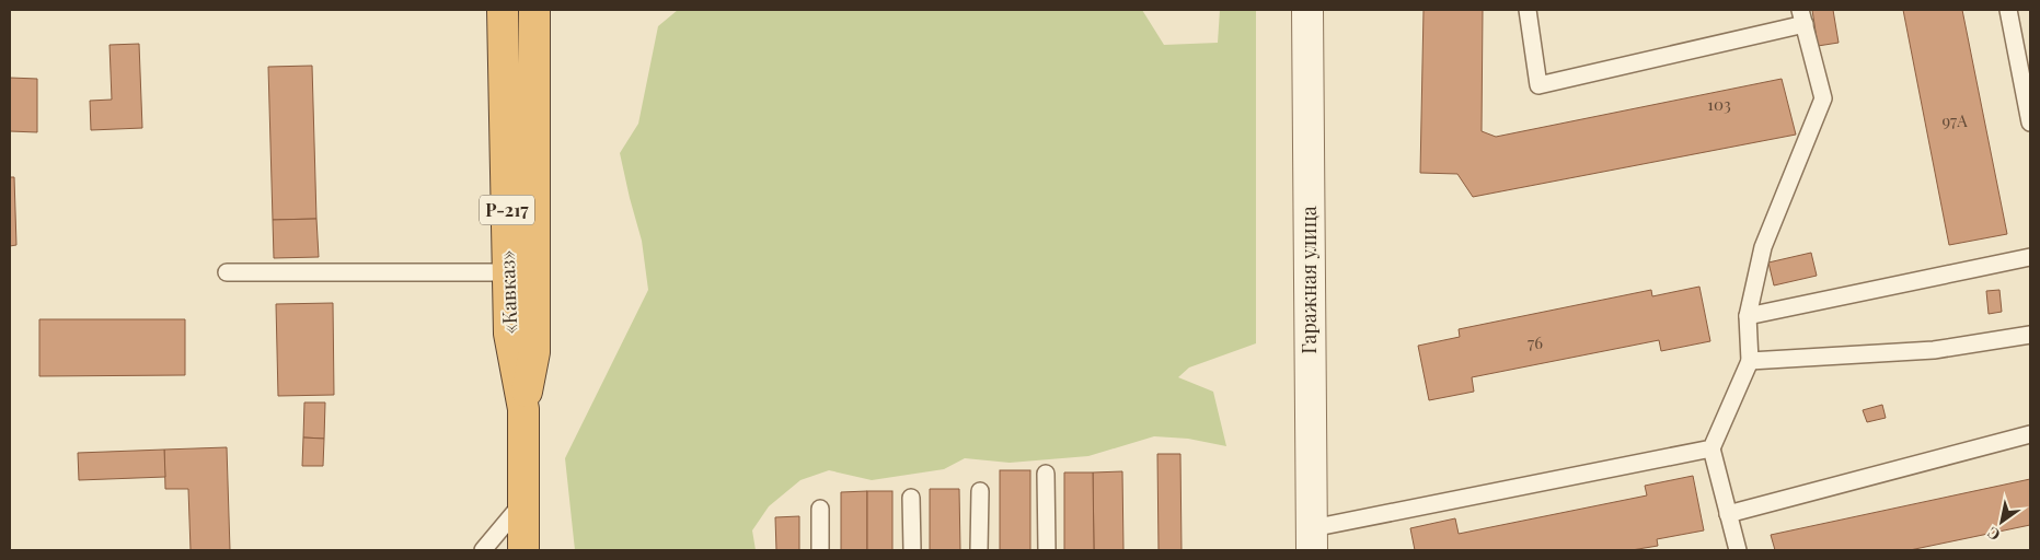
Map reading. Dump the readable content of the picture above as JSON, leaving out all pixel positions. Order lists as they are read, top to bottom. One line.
{"streets":{"highway":["Р-217","«Кавказ»"],"street":["Гаражная улица"]},"house_numbers":["103","97А","76"],"north":"bottom left"}
